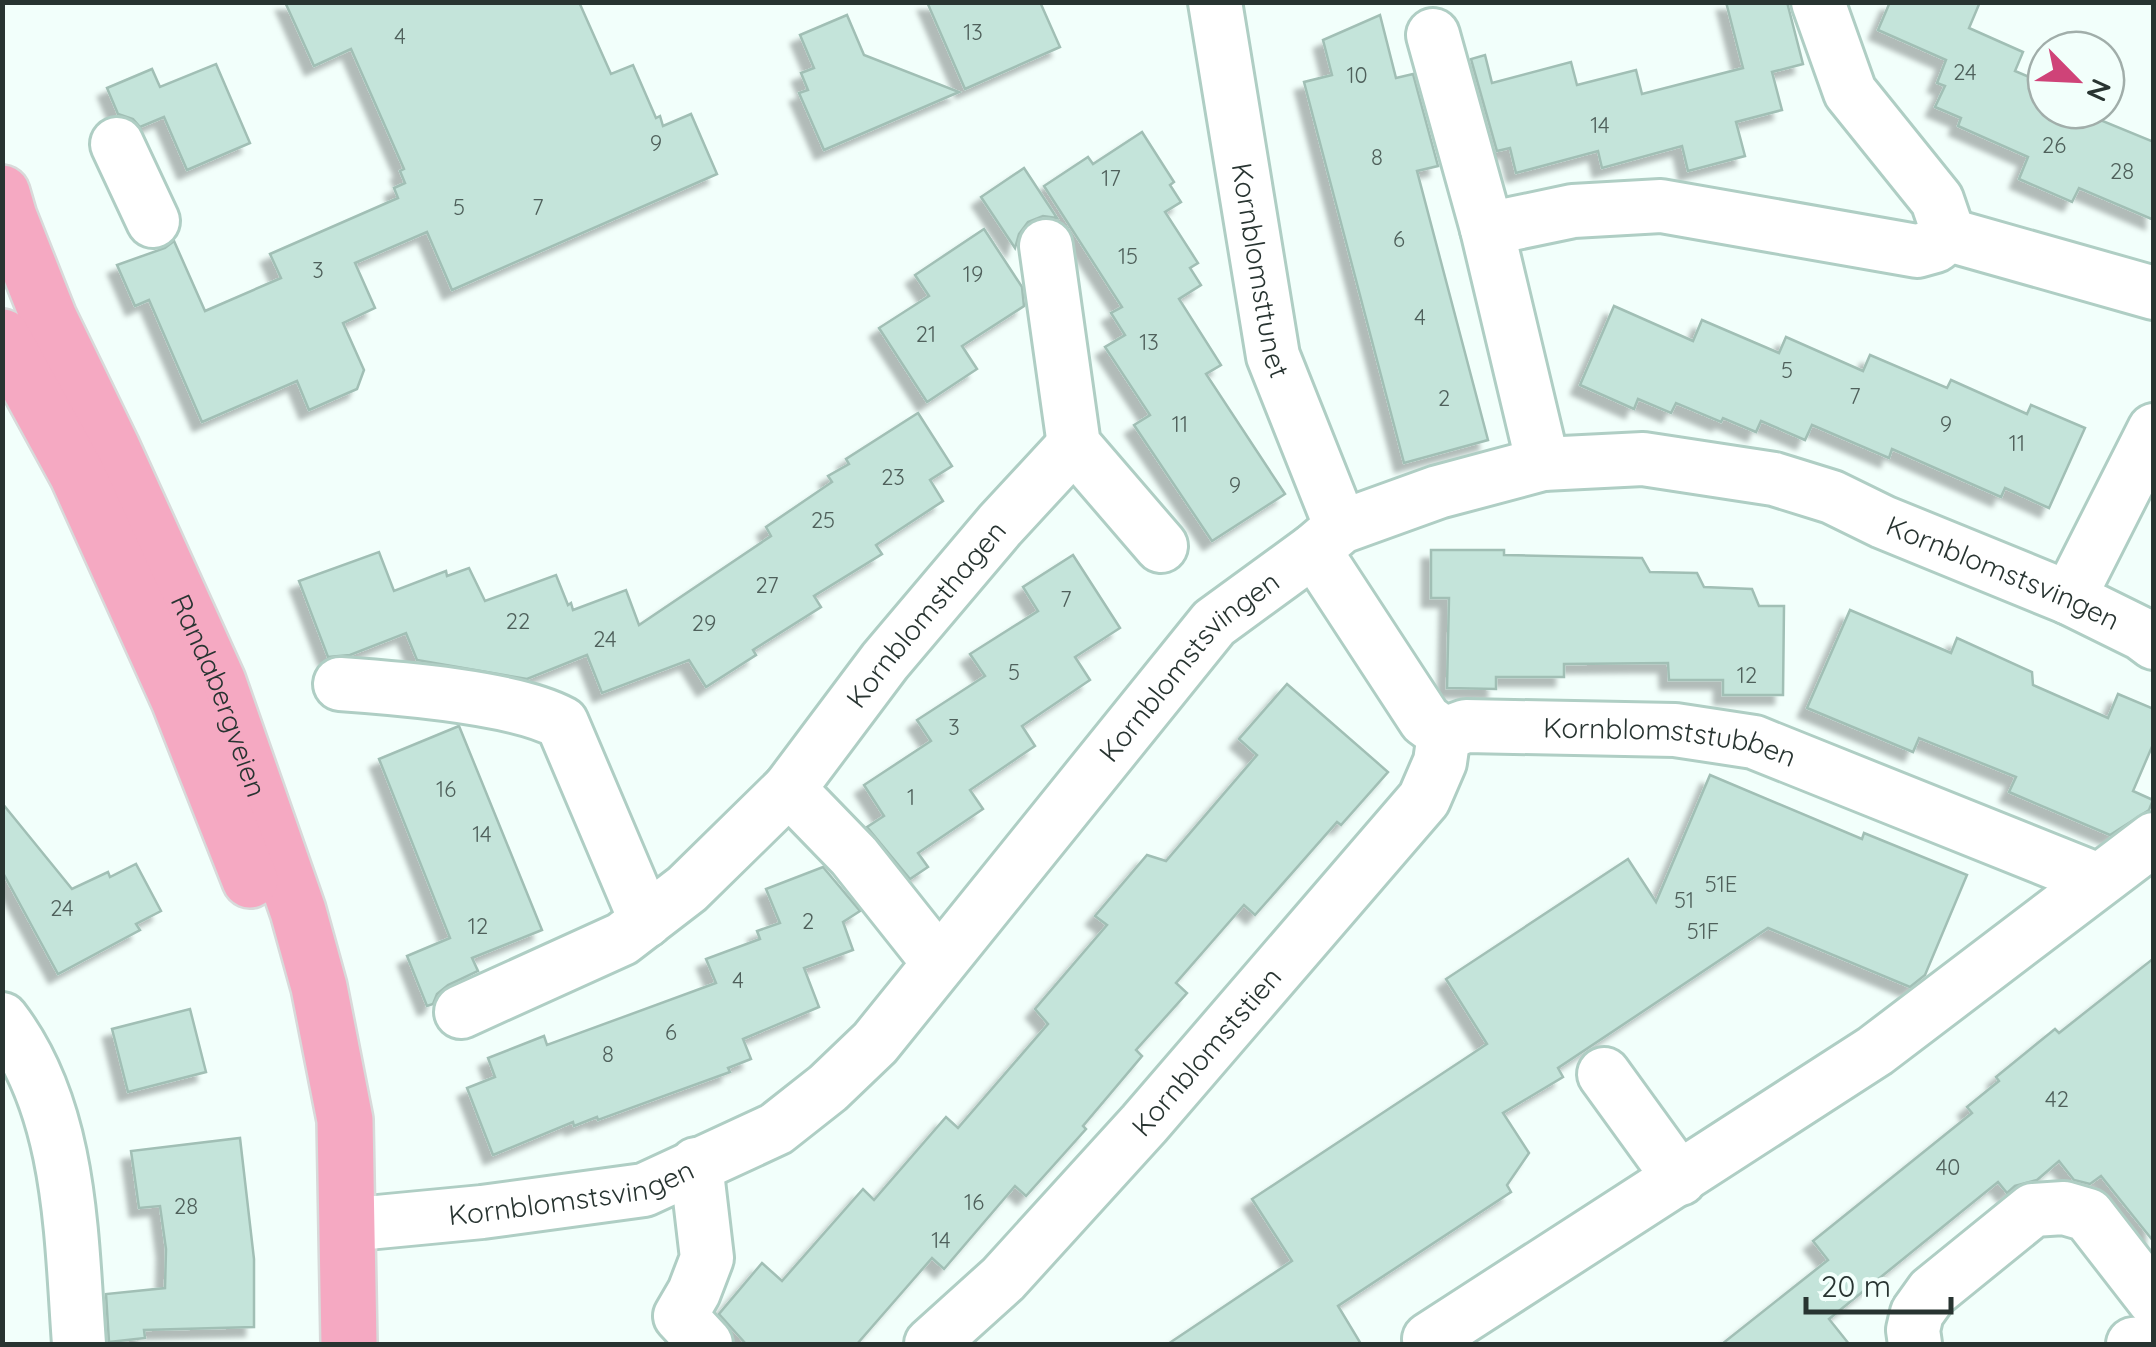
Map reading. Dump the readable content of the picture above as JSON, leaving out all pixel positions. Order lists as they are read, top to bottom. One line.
{"streets":{"main road":["Randabergveien"],"street":["Kornblomsttunet","Kornblomstsvingen","Kornblomsthagen","Kornblomststubben","Kornblomststien"]},"crossings":[["Kornblomsttunet","Kornblomstsvingen"],["Kornblomstsvingen","Randabergveien"],["Kornblomststubben","Kornblomststien"]],"house_numbers":["13","4","24","10","14","9","26","8","28","17","5","7","6","15","3","19","4","21","13","5","7","2","11","9","11","23","9","25","27","7","22","29","24","5","12","3","16","1","14","51E","51","24","2","12","51F","4","6","8","42","40","16","28","14"],"scale_bar":"20 m","north":"bottom right"}
